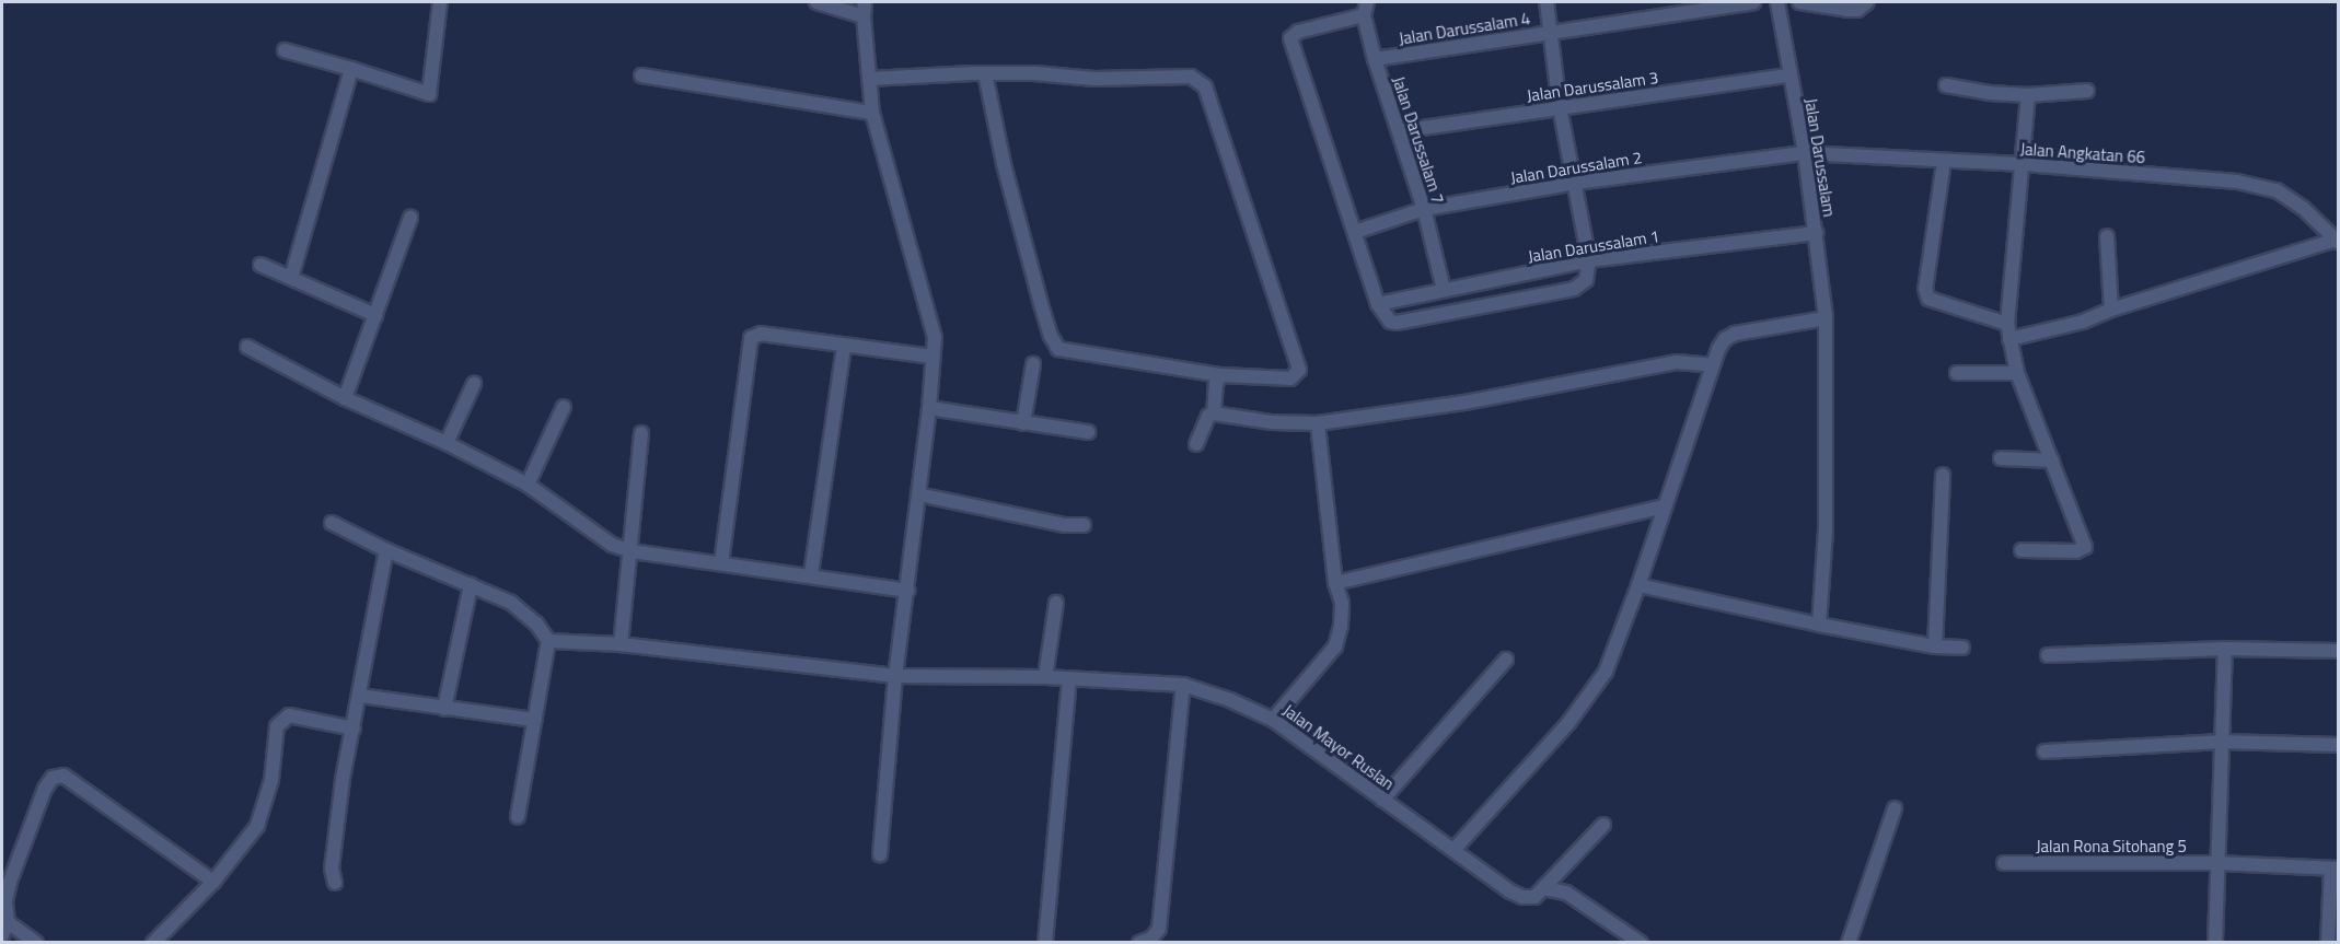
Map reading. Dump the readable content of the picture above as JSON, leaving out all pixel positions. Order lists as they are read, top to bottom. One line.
{"streets":{"street":["Jalan Darussalam 4","Jalan Darussalam 3","Jalan Darussalam 7","Jalan Angkatan 66","Jalan Darussalam","Jalan Darussalam 2","Jalan Darussalam 1","Jalan Mayor Ruslan","Jalan Rona Sitohang 5"]},"crossings":[["Jalan Darussalam 4","Jalan Darussalam 7"],["Jalan Darussalam 3","Jalan Darussalam 7"],["Jalan Darussalam 3","Jalan Darussalam"],["Jalan Darussalam 7","Jalan Darussalam 2"],["Jalan Darussalam 7","Jalan Darussalam 1"],["Jalan Angkatan 66","Jalan Darussalam"],["Jalan Angkatan 66","Jalan Darussalam 2"],["Jalan Darussalam","Jalan Darussalam 2"],["Jalan Darussalam","Jalan Darussalam 1"]]}
